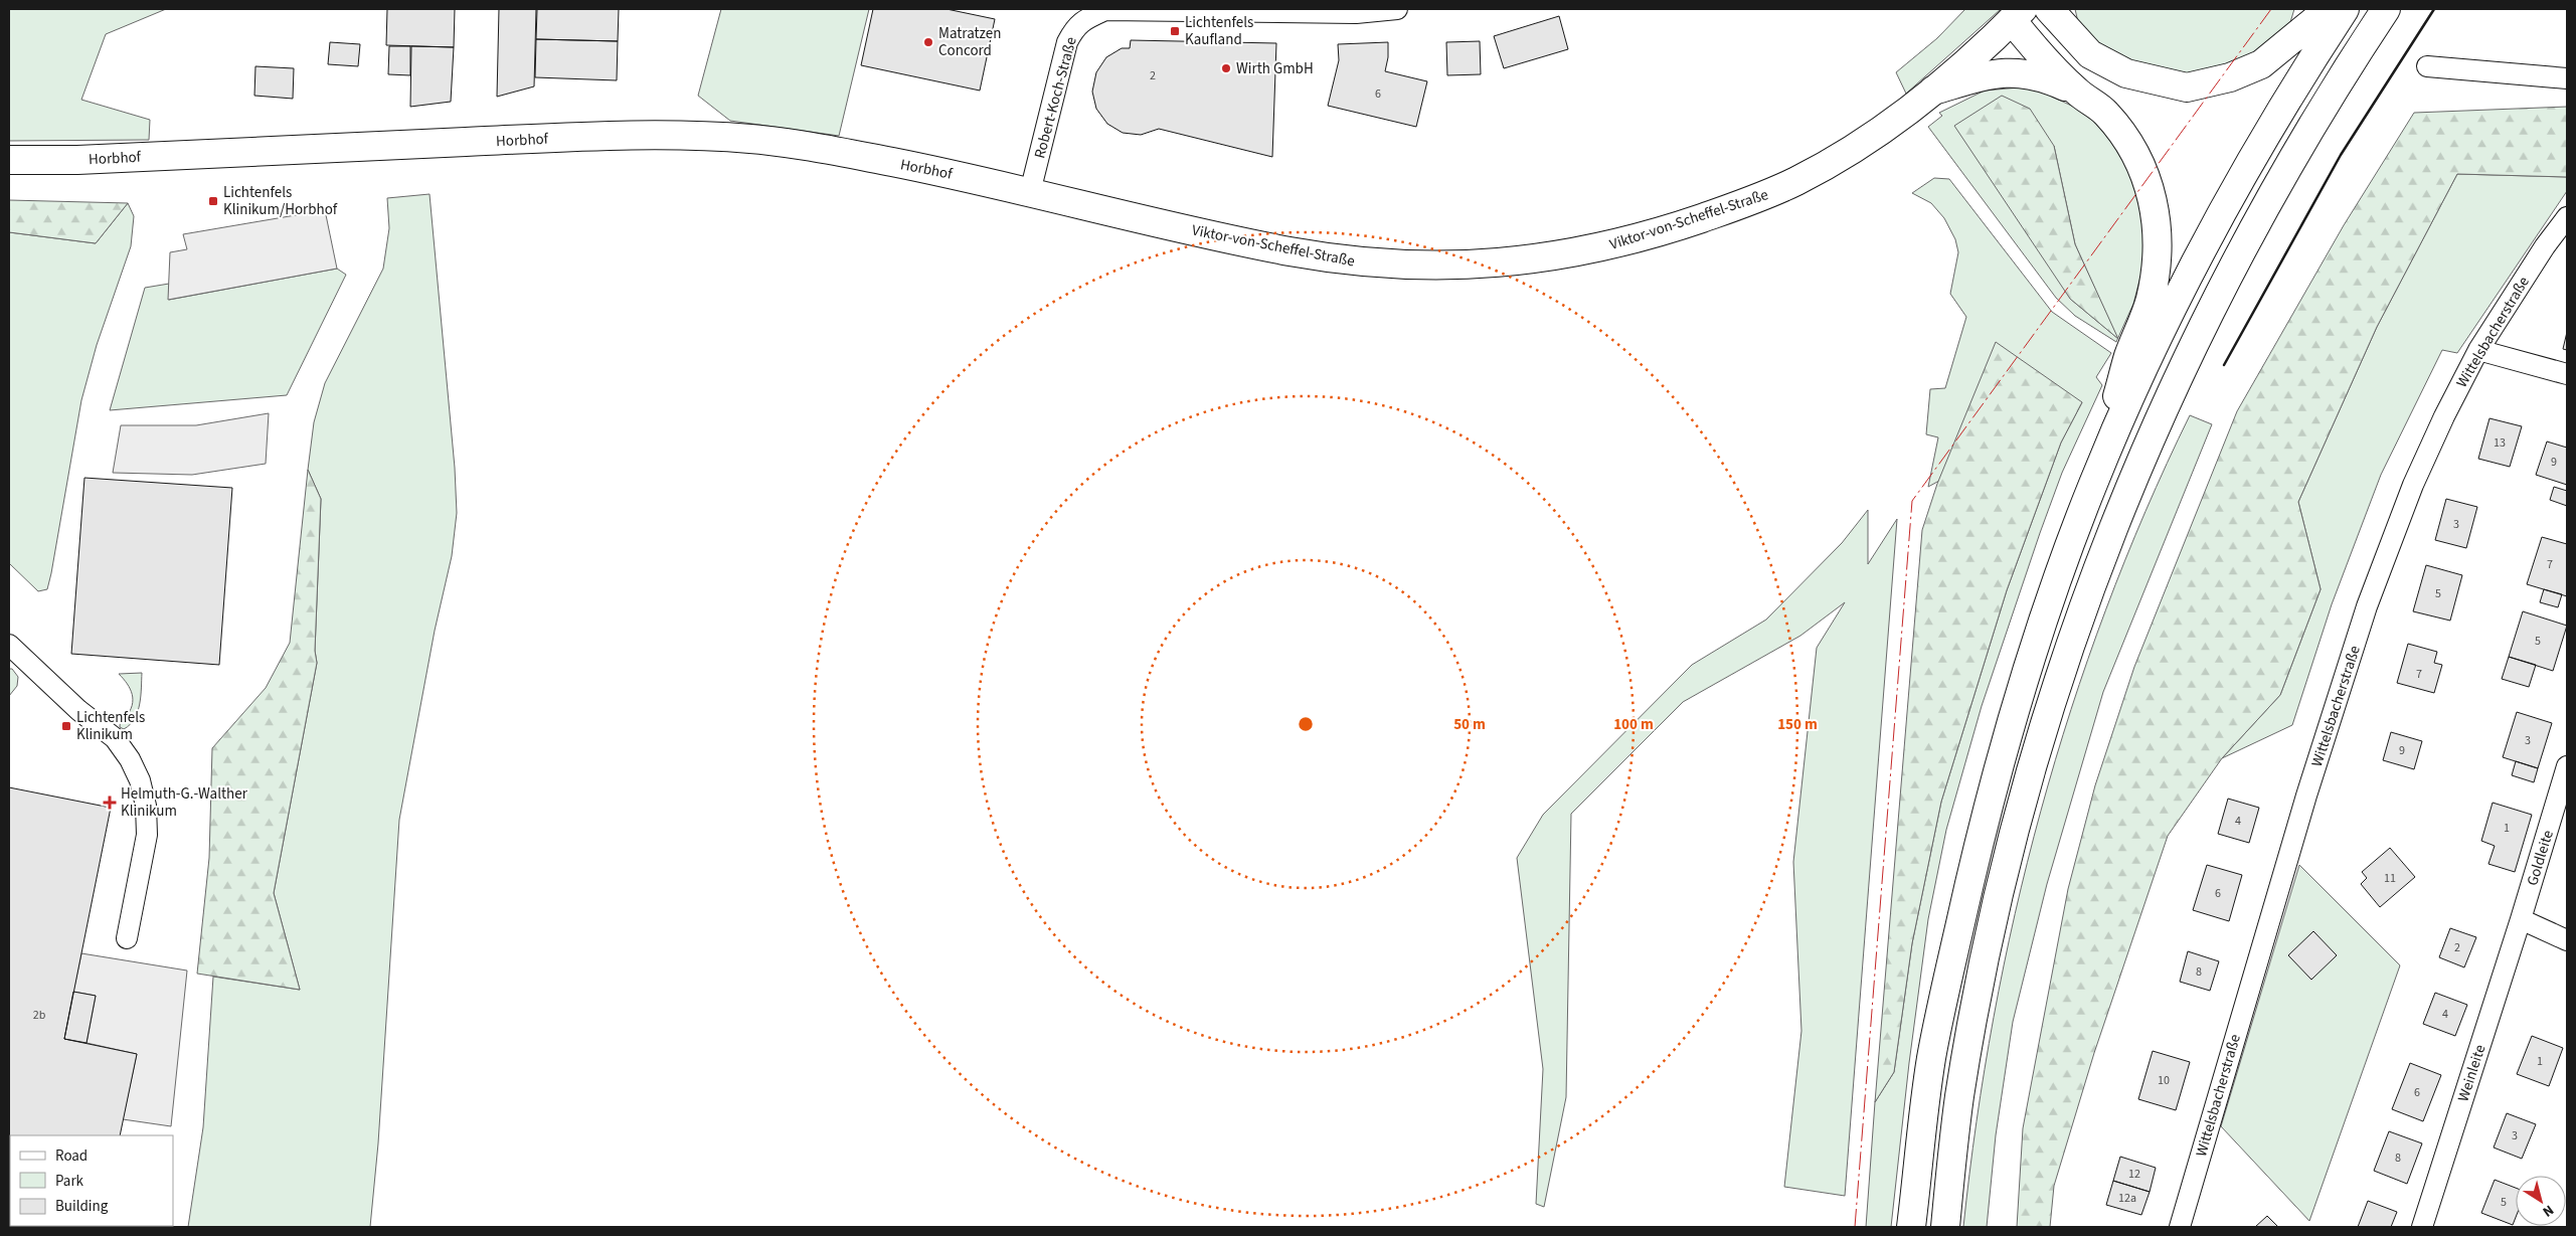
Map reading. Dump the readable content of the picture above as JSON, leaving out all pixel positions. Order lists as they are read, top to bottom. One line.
{"streets":{"main road":["Horbhof","Viktor-von-Scheffel-Straße"],"street":["Robert-Koch-Straße","Wittelsbacherstraße","Goldleite","Weinleite"]},"crossings":[["Robert-Koch-Straße","Horbhof"],["Robert-Koch-Straße","Viktor-von-Scheffel-Straße"],["Horbhof","Viktor-von-Scheffel-Straße"],["Goldleite","Weinleite"]],"places":{"transit":["Lichtenfels Kaufland","Lichtenfels Klinikum/Horbhof","Lichtenfels Klinikum"],"other":["Matratzen Concord","Wirth GmbH"],"health":["Helmuth-G.-Walther Klinikum"]},"house_numbers":["2","6","13","9","3","7","5","5","7","3","9","4","1","11","6","2","8","4","2b","1","10","6","3","8","12","12a","5"],"legend":["Road","Park","Building"],"north":"bottom right","rings":["50 m","100 m","150 m"]}
